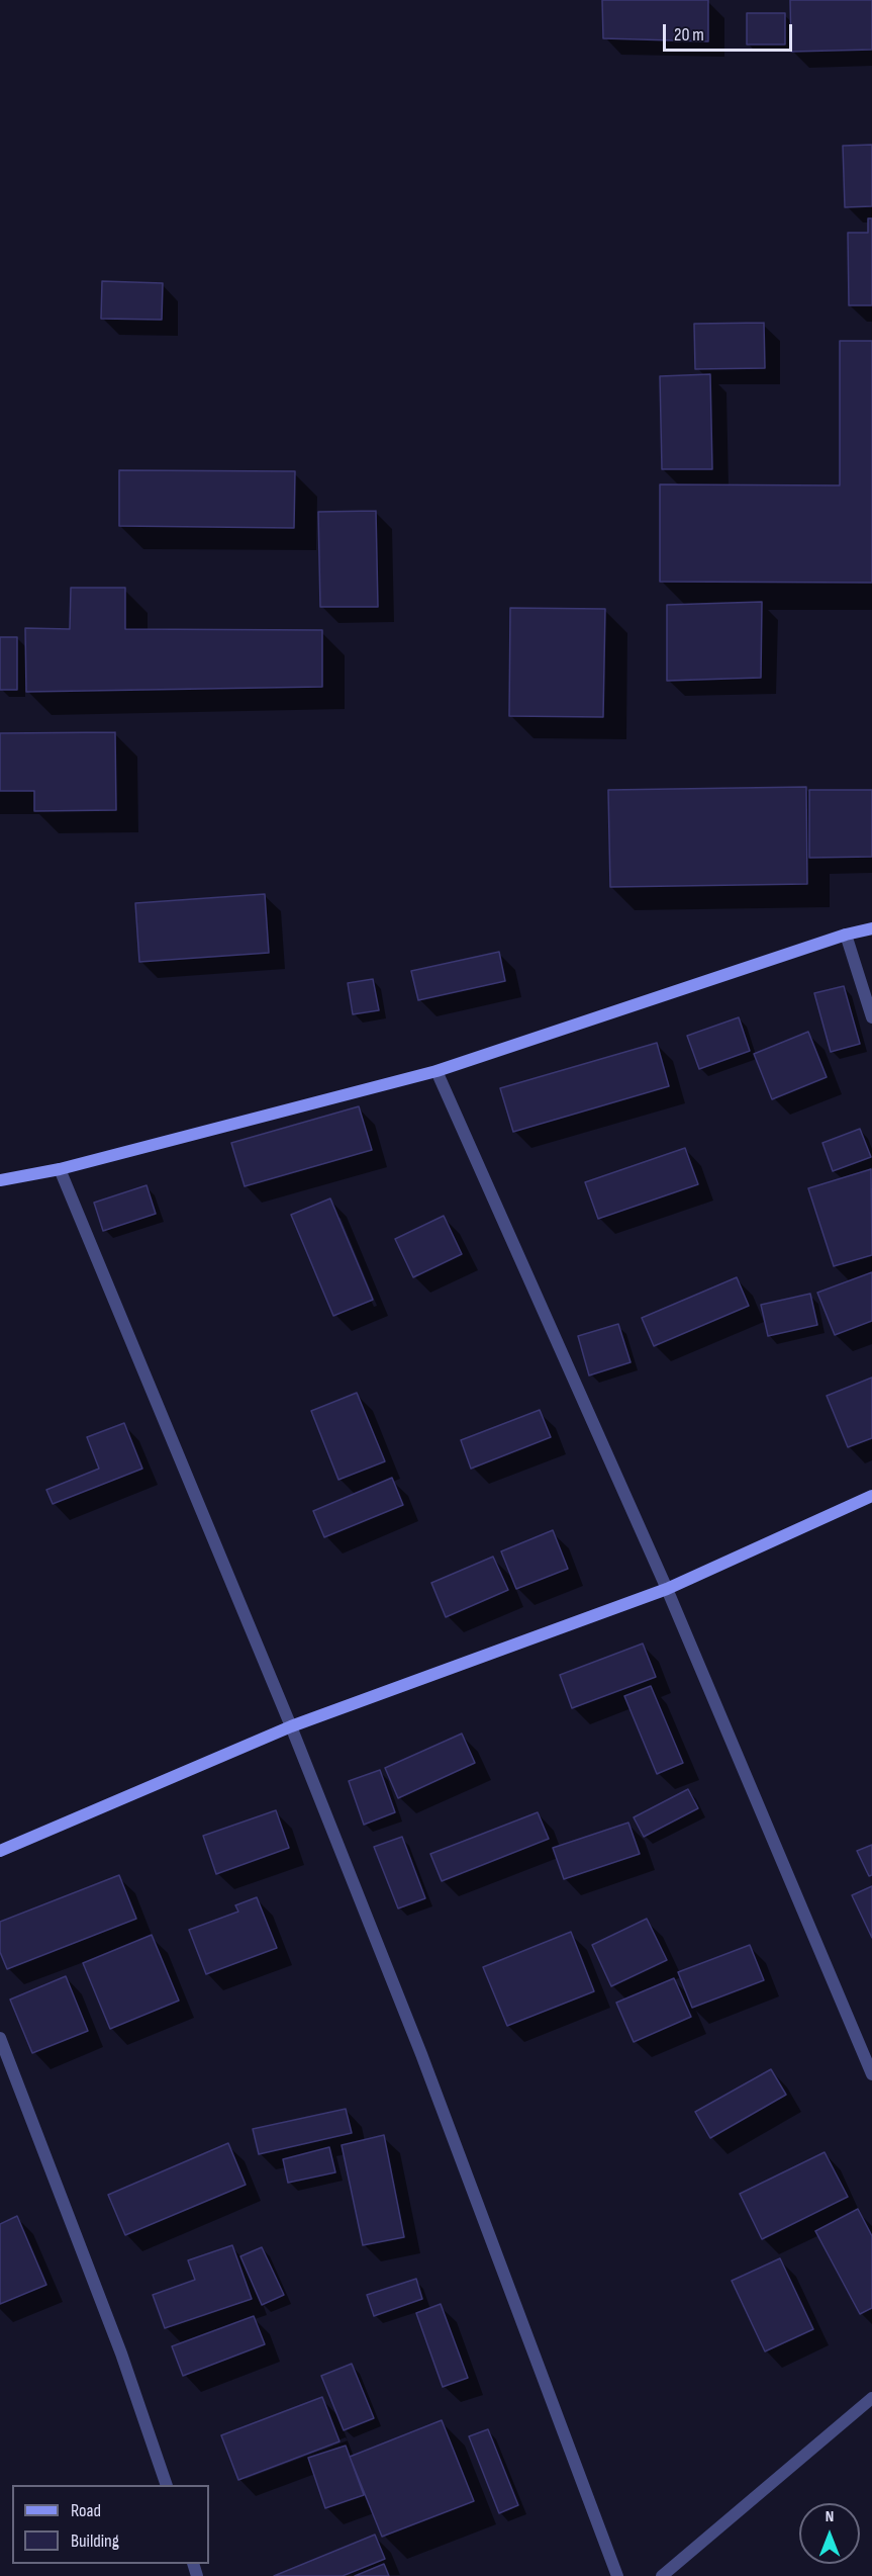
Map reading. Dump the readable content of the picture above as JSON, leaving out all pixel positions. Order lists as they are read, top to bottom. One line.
{"legend":["Road","Building"],"scale_bar":"20 m","north":"top"}
